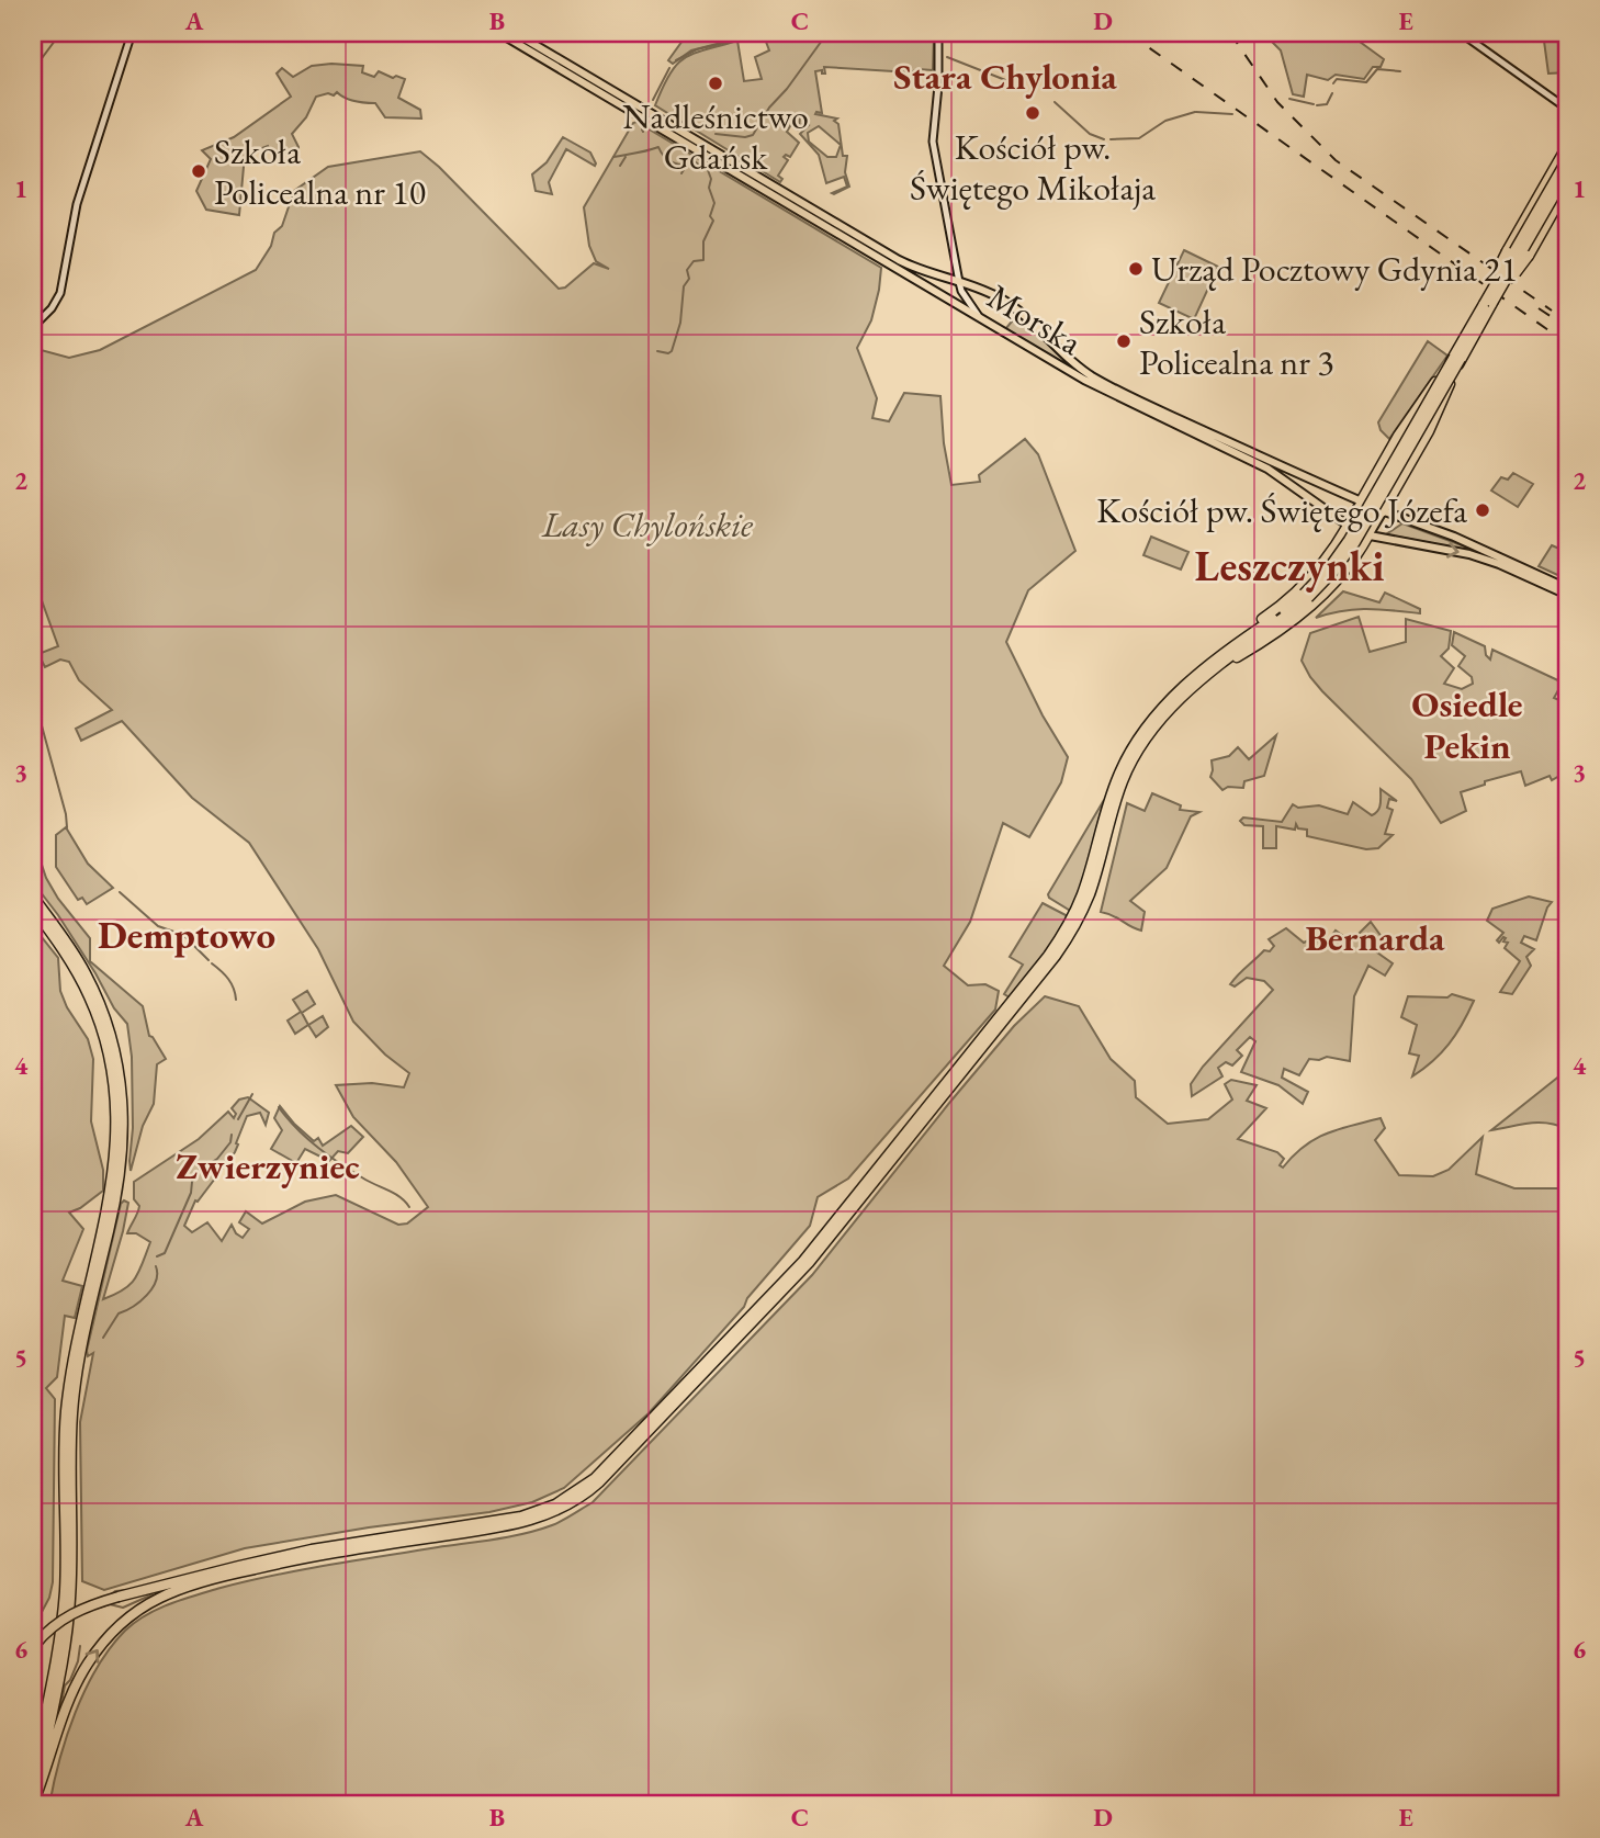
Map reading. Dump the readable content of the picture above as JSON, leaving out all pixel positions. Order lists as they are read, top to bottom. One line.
{"streets":{"main road":["Morska"]},"districts":["Stara Chylonia","Leszczynki","Osiedle Pekin","Demptowo","Bernarda","Zwierzyniec"],"parks":["Lasy Chylońskie"],"places":["Nadleśnictwo Gdańsk","Kościół pw. Świętego Mikołaja","Szkoła Policealna nr 10","Urząd Pocztowy Gdynia 21","Szkoła Policealna nr 3","Kościół pw. Świętego Józefa"],"grid":{"columns":["A","B","C","D","E"],"rows":["1","2","3","4","5","6"]}}
